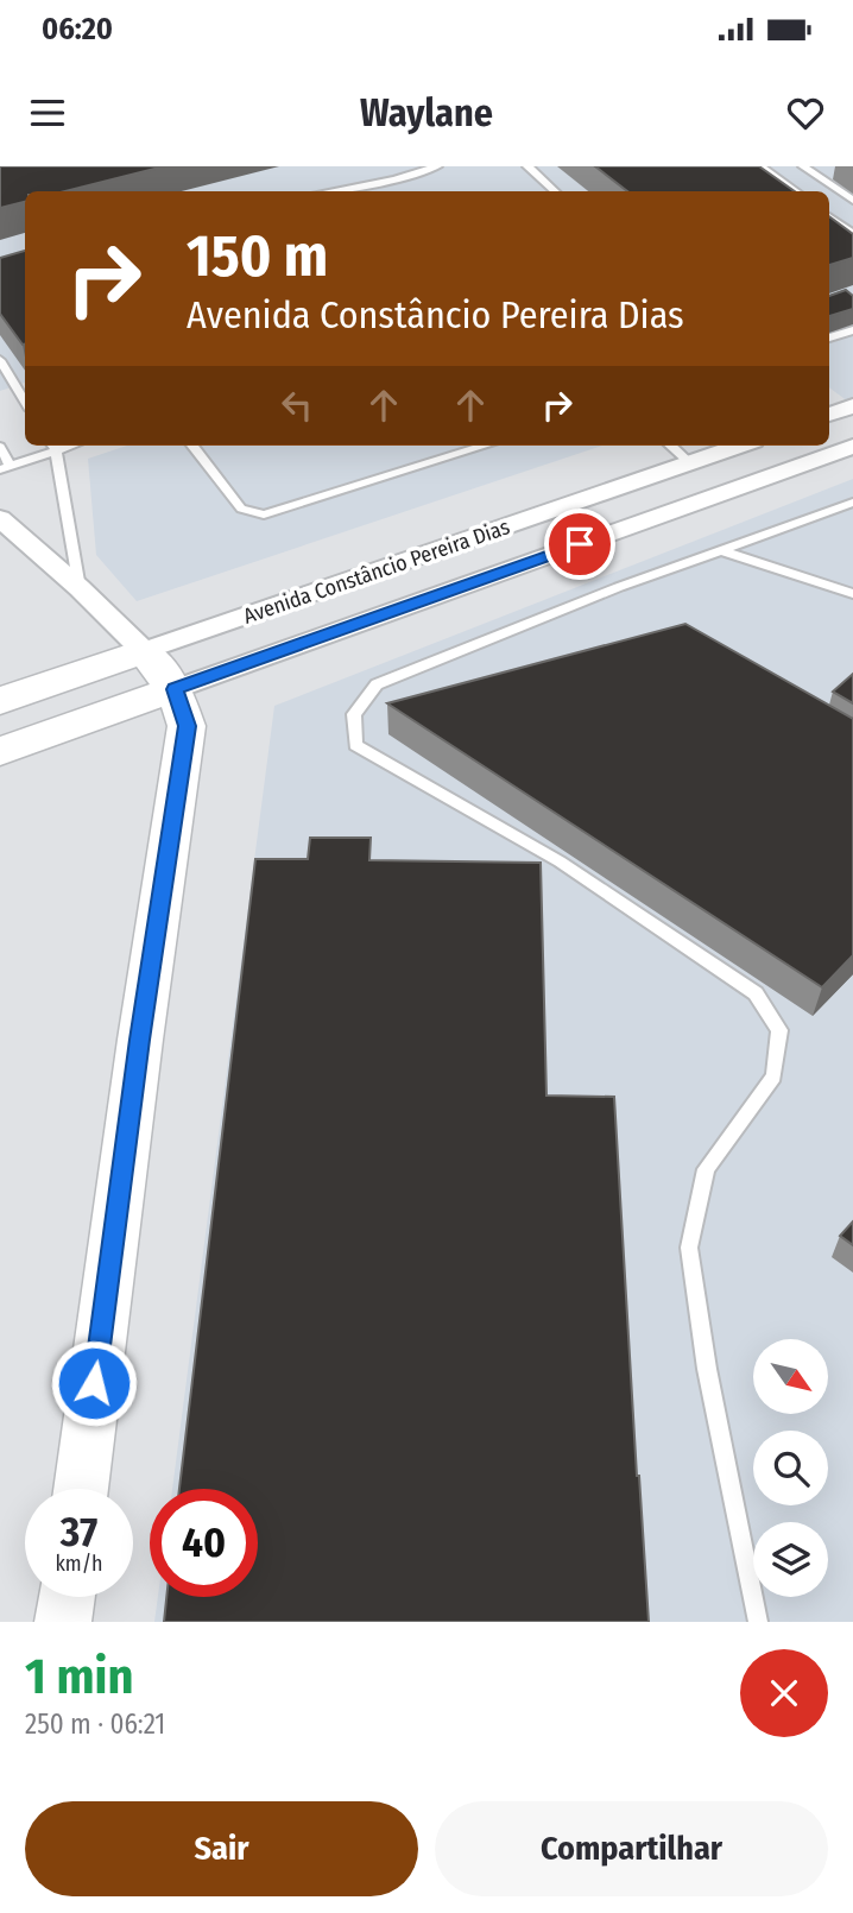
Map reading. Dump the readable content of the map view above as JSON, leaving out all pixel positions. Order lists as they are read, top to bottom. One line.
{"streets":{"street":["Avenida Constâncio Pereira Dias"]},"north":"bottom right","page":{"status":"06:20","header":"Waylane","turn":["150 m","Avenida Constâncio Pereira Dias"],"speed":"37 km/h","limit":"40","heading":["1 min","250 m · 06:21"],"buttons":["Sair","Compartilhar"]}}
